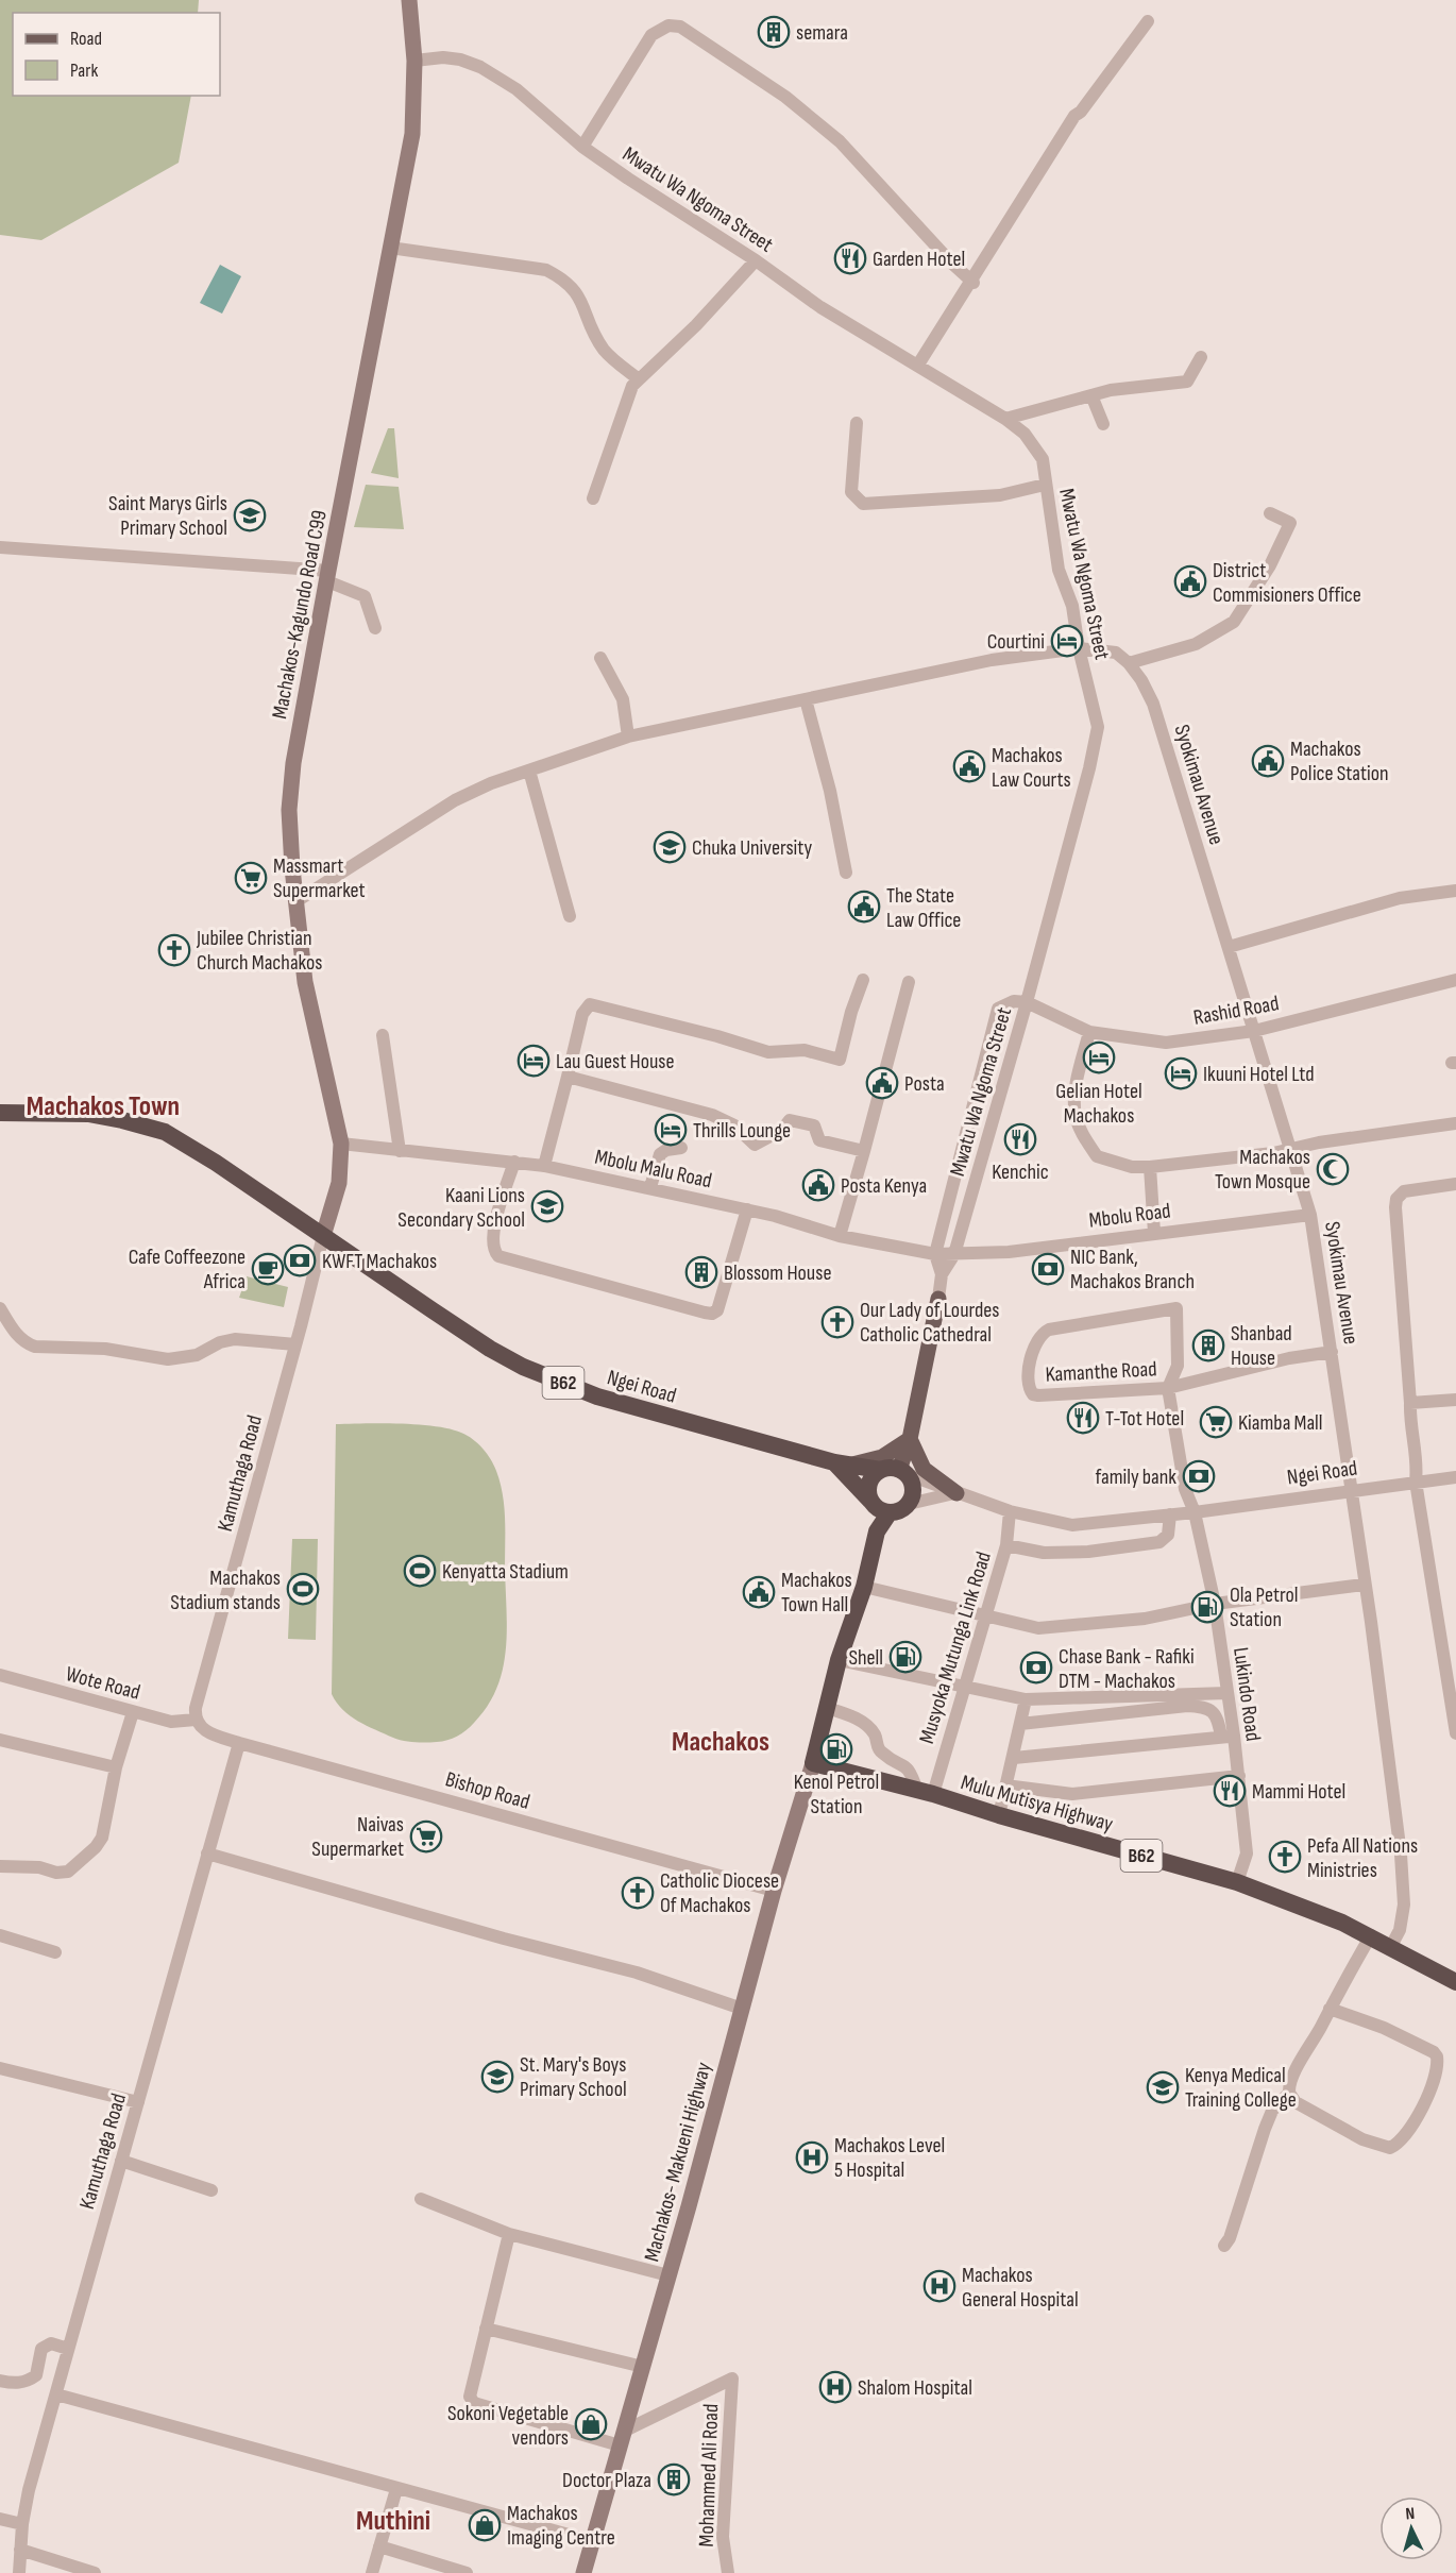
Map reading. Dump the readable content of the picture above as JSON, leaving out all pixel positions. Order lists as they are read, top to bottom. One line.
{"streets":{"highway":["B62","Ngei Road","Mulu Mutisya Highway"],"main road":["Machakos-Kagundo Road C99","Machakos- Makueni Highway"],"street":["Mwatu Wa Ngoma Street","Syokimau Avenue","Rashid Road","Mbolu Malu Road","Mbolu Road","Kamanthe Road","Kamuthaga Road","Musyoka Mutunga Link Road","Wote Road","Lukindo Road","Bishop Road","Mohammed Ali Road"]},"crossings":[["Mwatu Wa Ngoma Street","Machakos-Kagundo Road C99"],["Mwatu Wa Ngoma Street","Rashid Road"],["Mwatu Wa Ngoma Street","Mbolu Malu Road"],["Mwatu Wa Ngoma Street","Mbolu Road"],["Machakos-Kagundo Road C99","Mbolu Malu Road"],["Machakos-Kagundo Road C99","B62"],["Machakos-Kagundo Road C99","Ngei Road"],["Machakos-Kagundo Road C99","Kamuthaga Road"],["Syokimau Avenue","Rashid Road"],["Syokimau Avenue","Mbolu Road"],["Syokimau Avenue","Kamanthe Road"],["Syokimau Avenue","Ngei Road"],["Syokimau Avenue","Mulu Mutisya Highway"],["Mbolu Malu Road","Mbolu Road"],["B62","Ngei Road"],["B62","Kamuthaga Road"],["Ngei Road","Kamuthaga Road"],["Ngei Road","Musyoka Mutunga Link Road"],["Ngei Road","Lukindo Road"],["Kamuthaga Road","Wote Road"],["Kamuthaga Road","Bishop Road"],["Musyoka Mutunga Link Road","Mulu Mutisya Highway"],["Wote Road","Bishop Road"],["Lukindo Road","Mulu Mutisya Highway"],["Bishop Road","Machakos- Makueni Highway"],["Mulu Mutisya Highway","Machakos- Makueni Highway"],["Machakos- Makueni Highway","Mohammed Ali Road"]],"districts":["Machakos Town","Machakos","Muthini"],"places":{"building":["semara","Blossom House","Shanbad House","Doctor Plaza"],"restaurant":["Garden Hotel","Kenchic","T-Tot Hotel","Mammi Hotel"],"school or university":["Saint Marys Girls Primary School","Chuka University","Kaani Lions Secondary School","St. Mary's Boys Primary School","Kenya Medical Training College"],"public building":["District Commisioners Office","Machakos Police Station","Machakos Law Courts","The State Law Office","Posta","Posta Kenya","Machakos Town Hall"],"hotel":["Courtini","Gelian Hotel Machakos","Lau Guest House","Ikuuni Hotel Ltd","Thrills Lounge"],"supermarket":["Massmart Supermarket","Kiamba Mall","Naivas Supermarket"],"church":["Jubilee Christian Church Machakos","Our Lady of Lourdes Catholic Cathedral","Pefa All Nations Ministries","Catholic Diocese Of Machakos"],"mosque":["Machakos Town Mosque"],"bank":["KWFT Machakos","NIC Bank, Machakos Branch","family bank","Chase Bank - Rafiki DTM - Machakos"],"cafe":["Cafe Coffeezone Africa"],"sports":["Kenyatta Stadium","Machakos Stadium stands"],"fuel station":["Ola Petrol Station","Shell","Kenol Petrol Station"],"hospital":["Machakos Level 5 Hospital","Machakos General Hospital","Shalom Hospital"],"shop":["Sokoni Vegetable vendors","Machakos Imaging Centre"]},"legend":["Road","Park"],"north":"top"}
